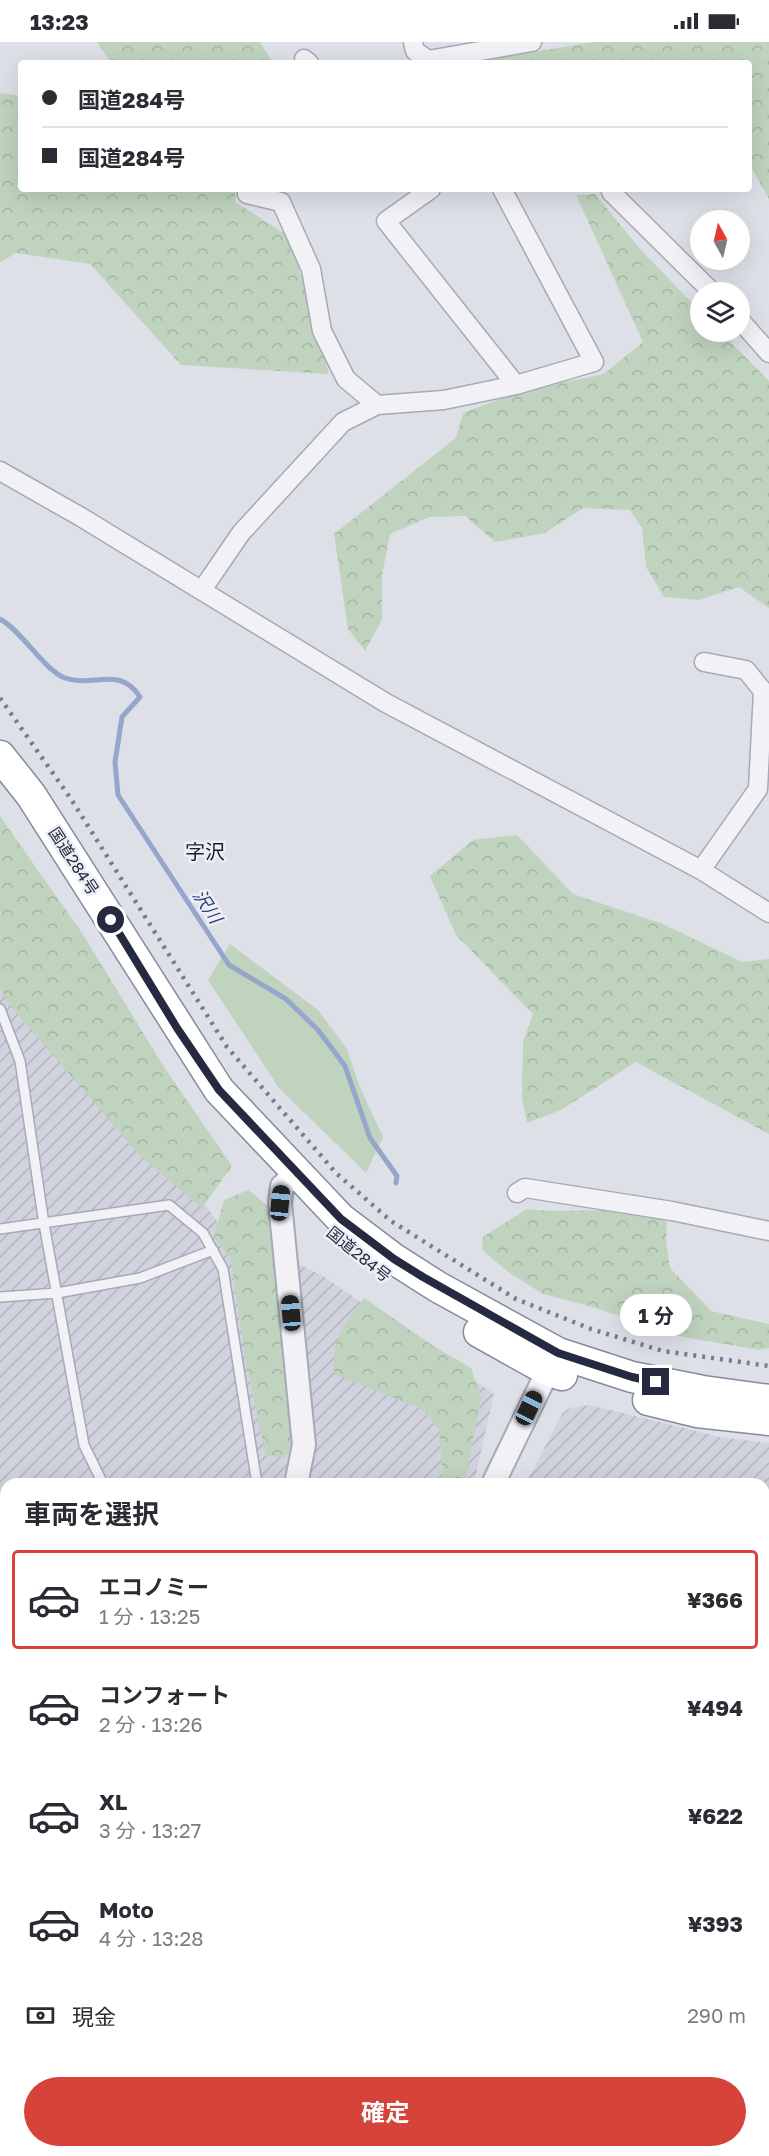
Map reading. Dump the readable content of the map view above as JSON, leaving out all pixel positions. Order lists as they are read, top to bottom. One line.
{"streets":{"highway":["国道284号"]},"districts":["字沢"],"water":["沢川"],"north":"top","page":{"status":"13:23","banner":["国道284号","国道284号"],"bubble":"1 分","heading":"車両を選択","list":[{"name":"エコノミー","note":"1 分 · 13:25","value":"¥366"},{"name":"コンフォート","note":"2 分 · 13:26","value":"¥494"},{"name":"XL","note":"3 分 · 13:27","value":"¥622"},{"name":"Moto","note":"4 分 · 13:28","value":"¥393"}],"pay":["現金","290 m"],"buttons":"確定"}}
